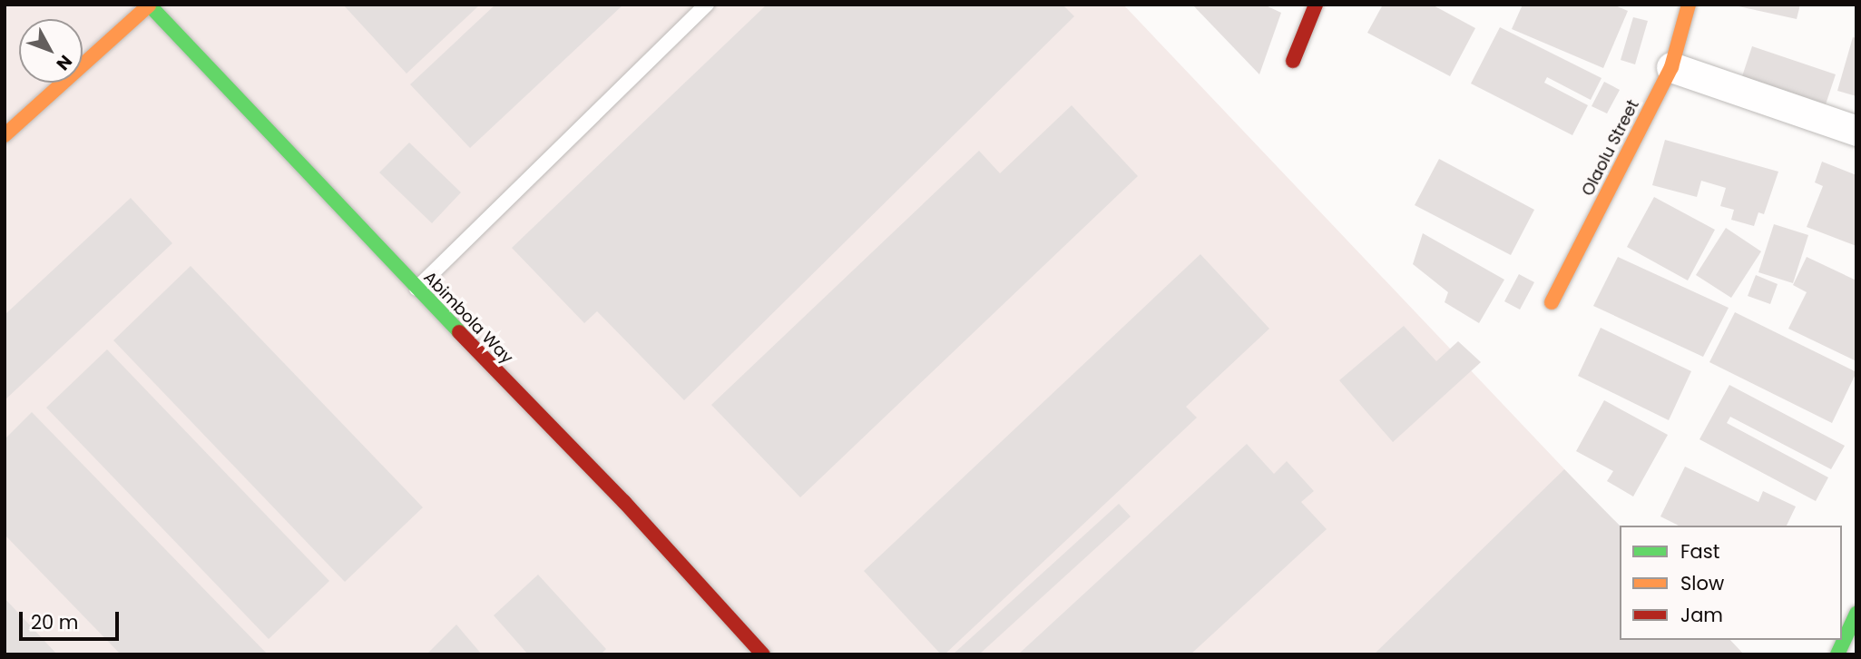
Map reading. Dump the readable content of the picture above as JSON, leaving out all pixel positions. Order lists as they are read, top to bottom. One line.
{"streets":{"street":["Olaolu Street","Abimbola Way"]},"legend":["Fast","Slow","Jam"],"scale_bar":"20 m","north":"bottom right"}
